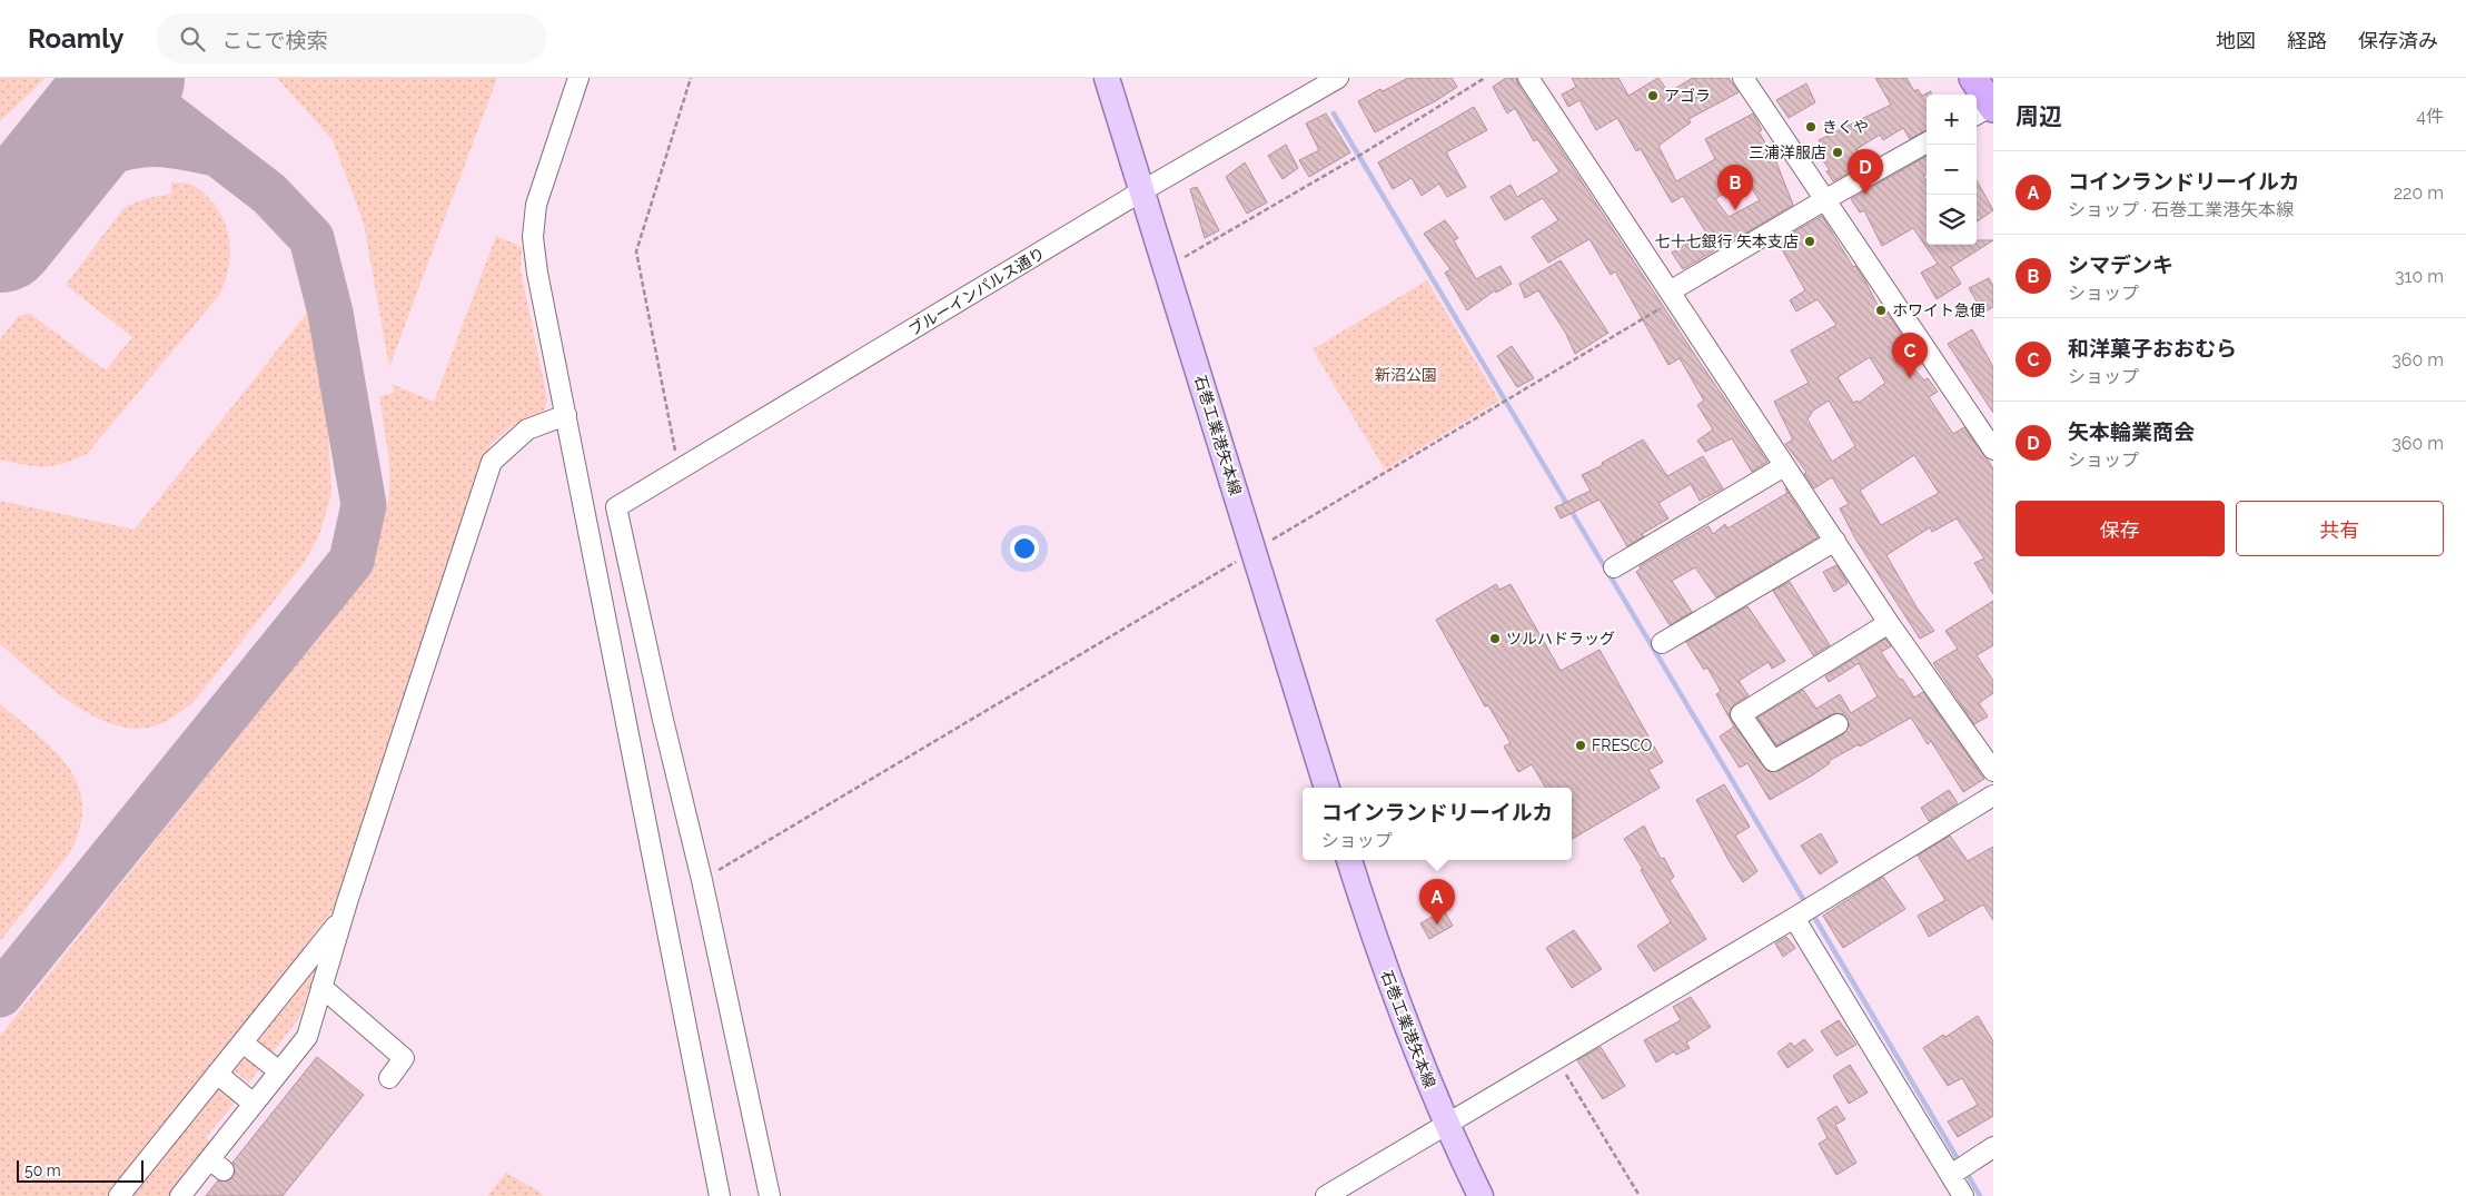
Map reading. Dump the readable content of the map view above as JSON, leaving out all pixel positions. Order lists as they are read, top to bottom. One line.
{"streets":{"main road":["石巻工業港矢本線"],"street":["ブルーインパルス通り"]},"crossings":[["ブルーインパルス通り","石巻工業港矢本線"]],"parks":["新沼公園"],"places":["アゴラ","きくや","三浦洋服店","七十七銀行 矢本支店","ホワイト急便","ツルハドラッグ","FRESCO"],"scale_bar":"50 m","page":{"header":"Roamly","search":"ここで検索","nav":["地図","経路","保存済み"],"heading":["周辺","4件"],"map_buttons":["+","−"],"pins":["D","B","C","A"],"list":[{"mark":"A","name":"コインランドリーイルカ","note":"ショップ · 石巻工業港矢本線","value":"220 m"},{"mark":"B","name":"シマデンキ","note":"ショップ","value":"310 m"},{"mark":"C","name":"和洋菓子おおむら","note":"ショップ","value":"360 m"},{"mark":"D","name":"矢本輪業商会","note":"ショップ","value":"360 m"}],"buttons":["保存","共有"],"popup":["コインランドリーイルカ","ショップ"],"scale":"50 m"}}
